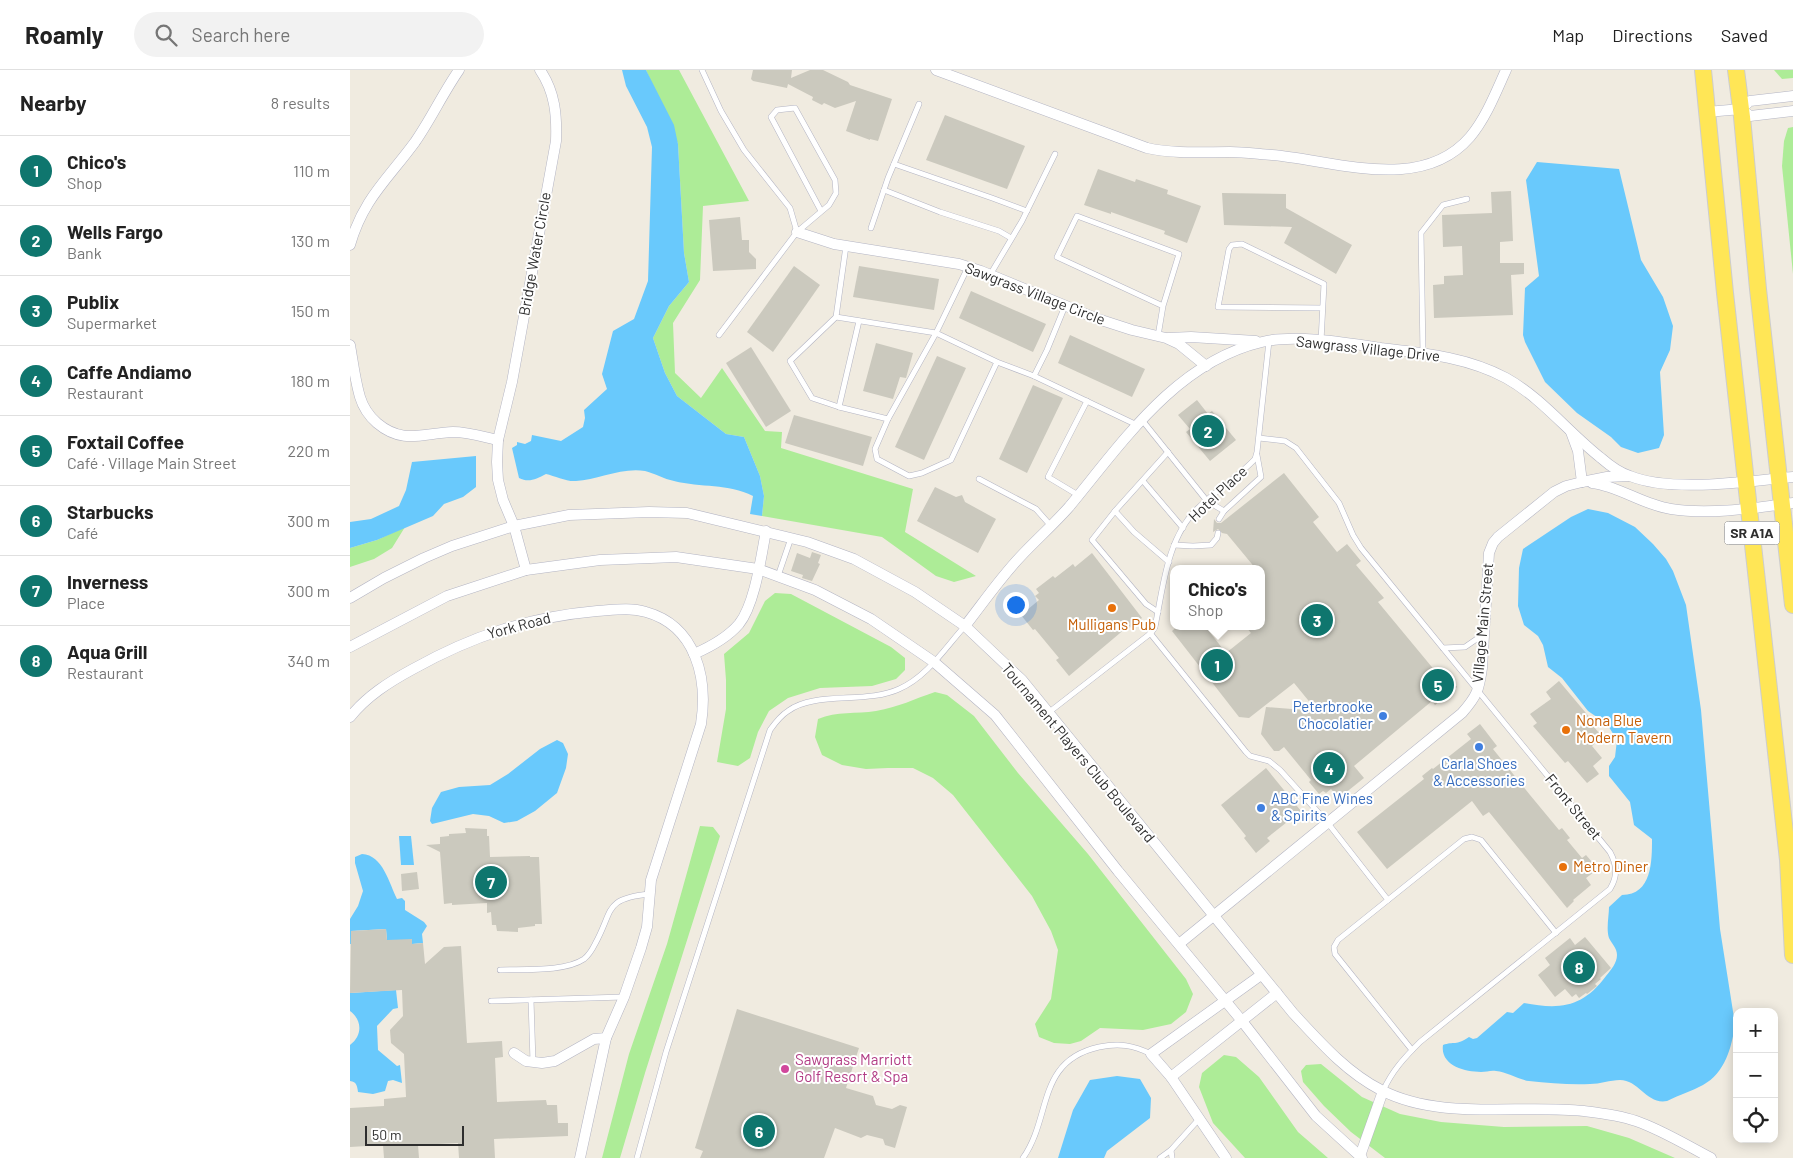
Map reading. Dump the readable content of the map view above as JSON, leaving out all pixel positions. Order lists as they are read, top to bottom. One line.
{"streets":{"main road":["SR A1A"],"street":["Bridge Water Circle","Sawgrass Village Circle","Sawgrass Village Drive","Village Main Street","York Road","Tournament Players Club Boulevard"],"lane":["Hotel Place","Front Street"]},"crossings":[["Bridge Water Circle","Tournament Players Club Boulevard"],["Sawgrass Village Circle","Sawgrass Village Drive"],["Sawgrass Village Drive","Hotel Place"],["Sawgrass Village Drive","SR A1A"],["Sawgrass Village Drive","Village Main Street"],["Sawgrass Village Drive","Tournament Players Club Boulevard"],["Hotel Place","Front Street"],["Village Main Street","Tournament Players Club Boulevard"],["Village Main Street","Front Street"],["Tournament Players Club Boulevard","Front Street"]],"places":["Mulligans Pub","Peterbrooke Chocolatier","Nona Blue Modern Tavern","Carla Shoes & Accessories","ABC Fine Wines & Spirits","Metro Diner","Sawgrass Marriott Golf Resort & Spa"],"scale_bar":"50 m","page":{"header":"Roamly","search":"Search here","nav":["Map","Directions","Saved"],"heading":["Nearby","8 results"],"list":[{"mark":"1","name":"Chico's","note":"Shop","value":"110 m"},{"mark":"2","name":"Wells Fargo","note":"Bank","value":"130 m"},{"mark":"3","name":"Publix","note":"Supermarket","value":"150 m"},{"mark":"4","name":"Caffe Andiamo","note":"Restaurant","value":"180 m"},{"mark":"5","name":"Foxtail Coffee","note":"Café · Village Main Street","value":"220 m"},{"mark":"6","name":"Starbucks","note":"Café","value":"300 m"},{"mark":"7","name":"Inverness","note":"Place","value":"300 m"},{"mark":"8","name":"Aqua Grill","note":"Restaurant","value":"340 m"}],"pins":["2","3","1","5","4","7","8","6"],"popup":["Chico's","Shop"],"map_buttons":["+","−"],"scale":"50 m"}}
